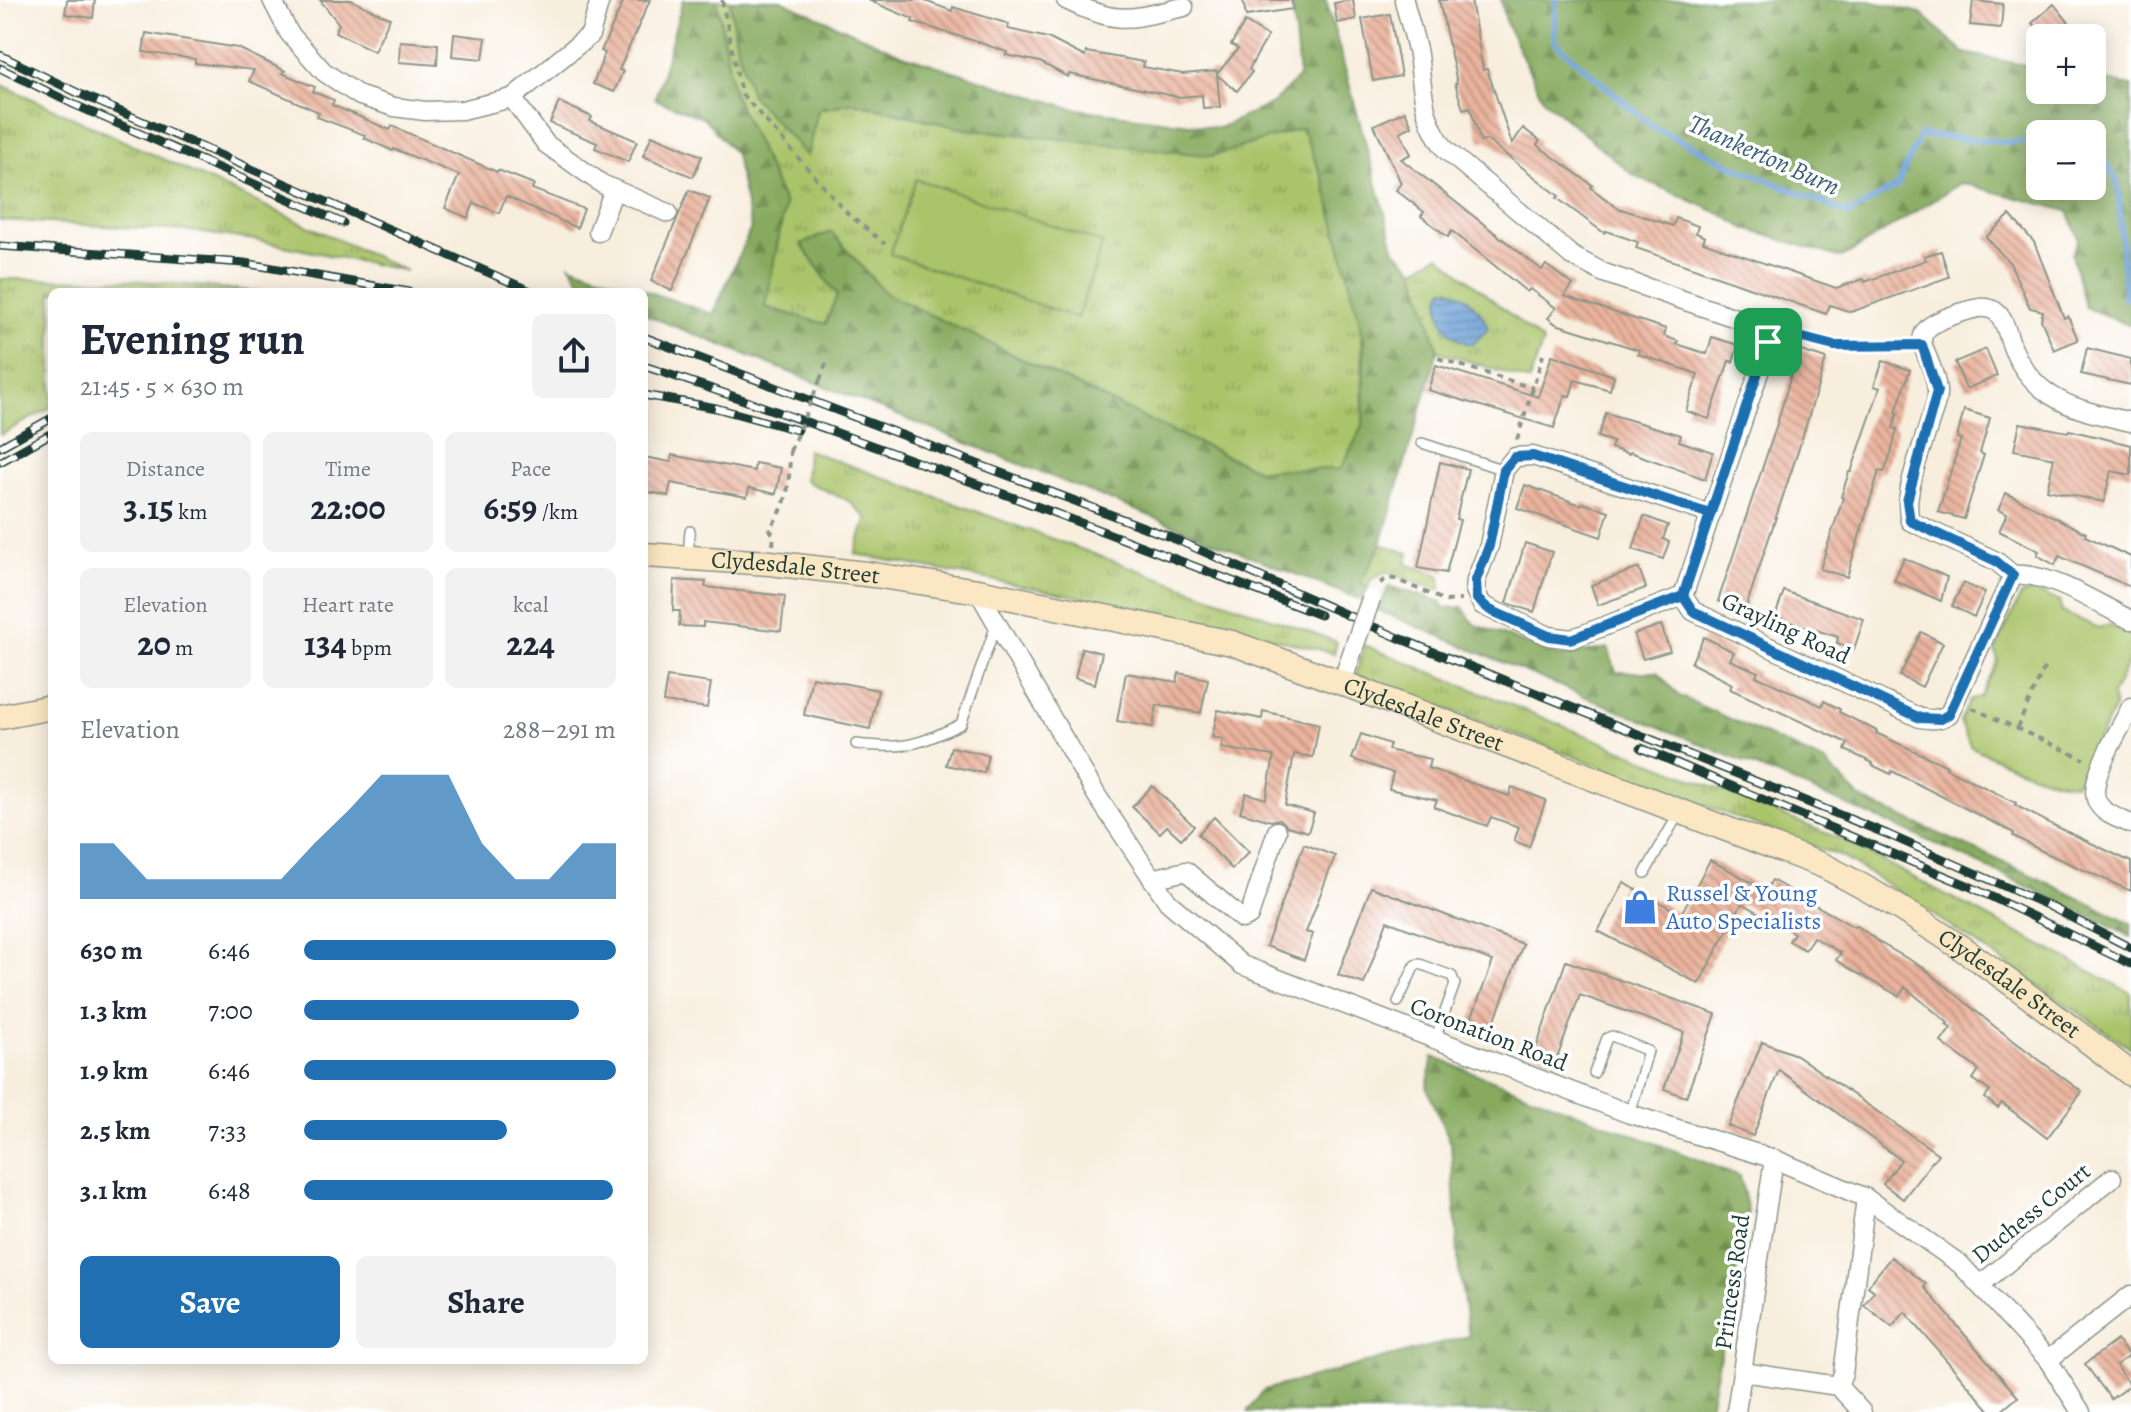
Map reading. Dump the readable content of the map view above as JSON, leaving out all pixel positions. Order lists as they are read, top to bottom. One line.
{"streets":{"main road":["Clydesdale Street"],"street":["Grayling Road","Coronation Road","Duchess Court","Princess Road"]},"crossings":[["Clydesdale Street","Coronation Road"],["Coronation Road","Duchess Court"],["Coronation Road","Princess Road"]],"water":["Thankerton Burn"],"places":{"shop":["Russel & Young Auto Specialists"]},"page":{"map_buttons":["+","−"],"heading":["Evening run","21:45 · 5 × 630 m"],"stats":[["Distance","3.15 km"],["Time","22:00"],["Pace","6:59 /km"],["Elevation","20 m"],["Heart rate","134 bpm"],["kcal","224"]],"chart":["Elevation","288–291 m"],"list":[{"name":"630 m","note":"6:46"},{"name":"1.3 km","note":"7:00"},{"name":"1.9 km","note":"6:46"},{"name":"2.5 km","note":"7:33"},{"name":"3.1 km","note":"6:48"}],"buttons":["Save","Share"]}}
